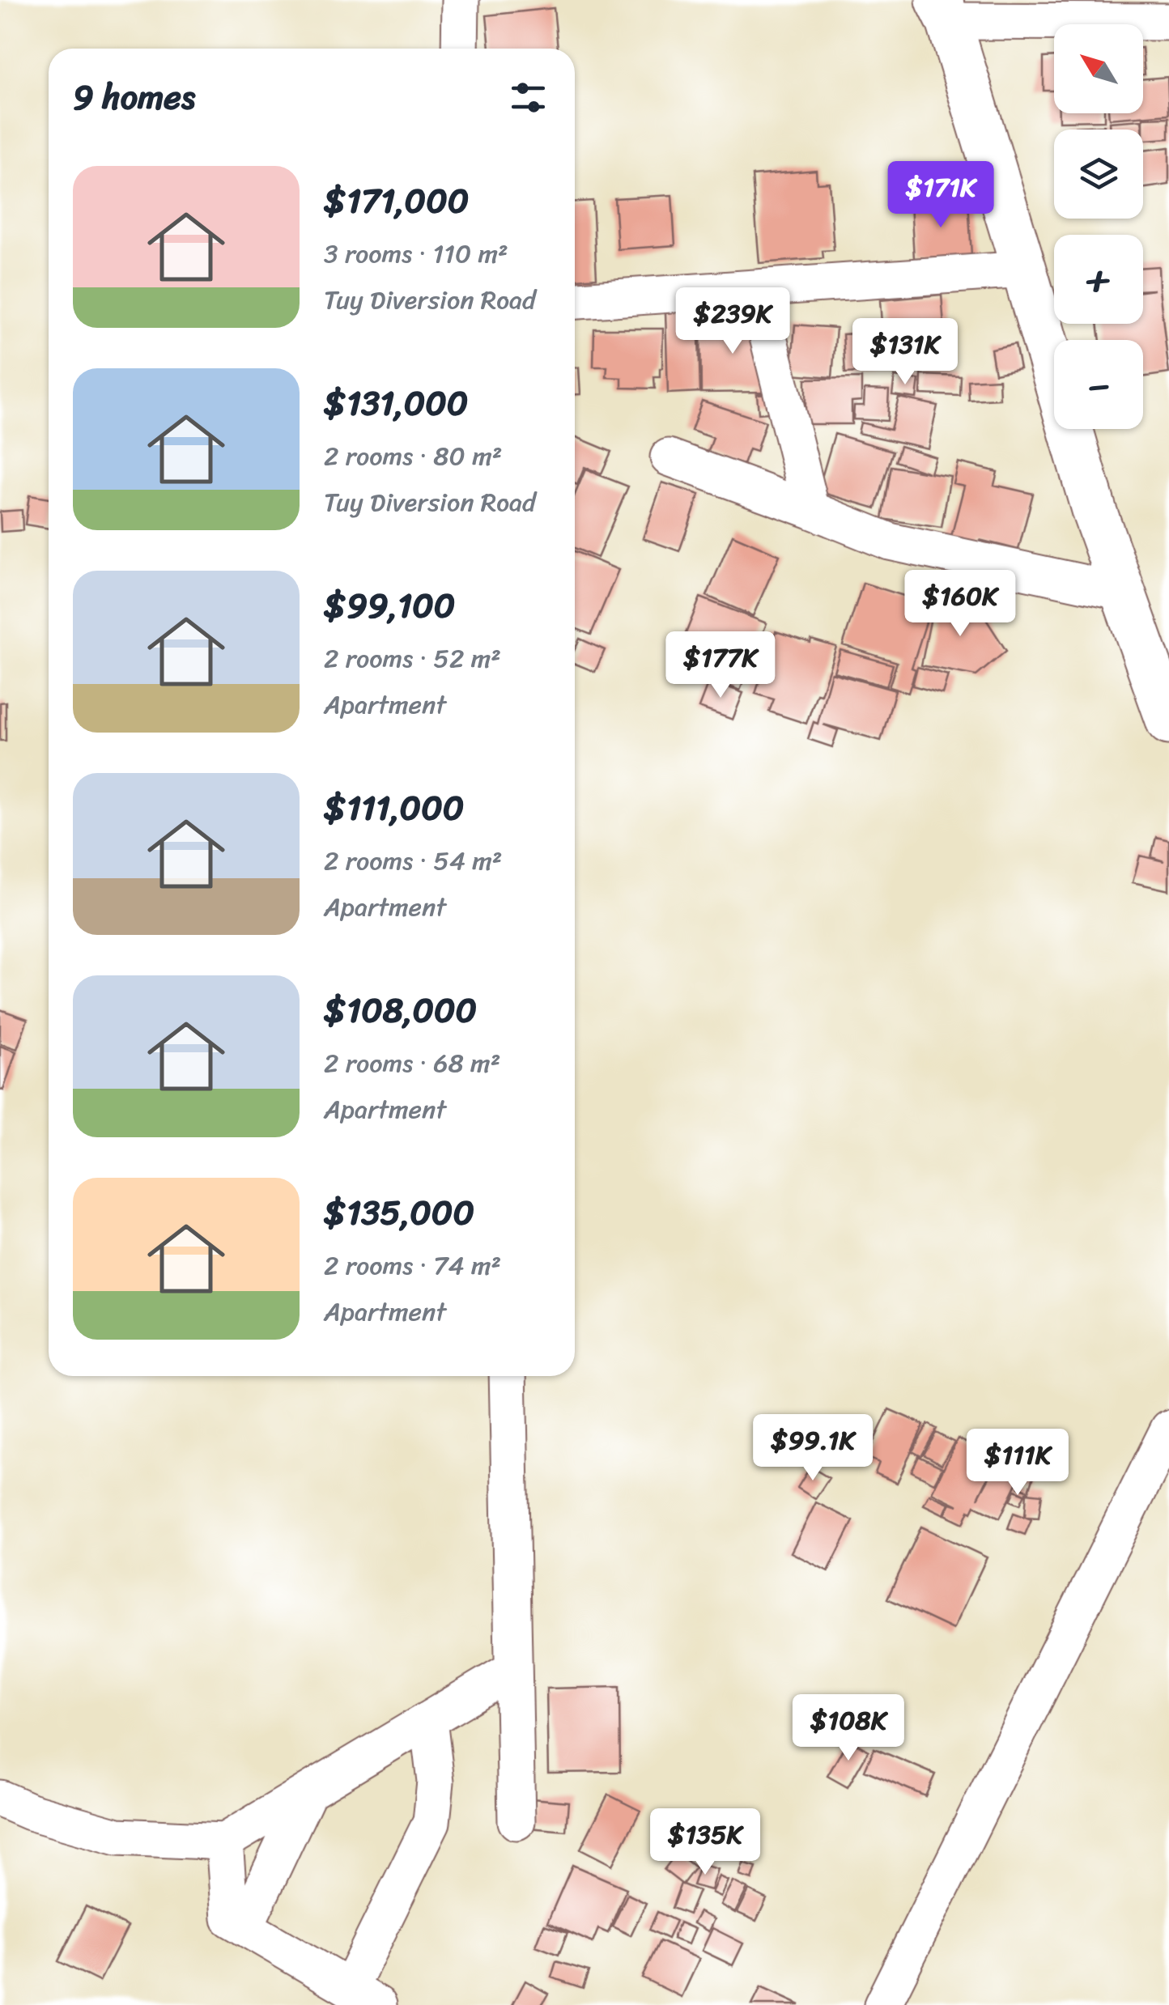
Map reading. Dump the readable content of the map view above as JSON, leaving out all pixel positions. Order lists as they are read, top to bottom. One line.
{"north":"top left","page":{"map_buttons":["+","−"],"heading":"9 homes","list":[{"name":"$171,000","note":"3 rooms · 110 m² · Tuy Diversion Road"},{"name":"$131,000","note":"2 rooms · 80 m² · Tuy Diversion Road"},{"name":"$99,100","note":"2 rooms · 52 m² · Apartment"},{"name":"$111,000","note":"2 rooms · 54 m² · Apartment"},{"name":"$108,000","note":"2 rooms · 68 m² · Apartment"},{"name":"$135,000","note":"2 rooms · 74 m² · Apartment"}],"price":["$171K","$239K","$131K","$160K","$177K","$99.1K","$111K","$108K","$135K"]}}
